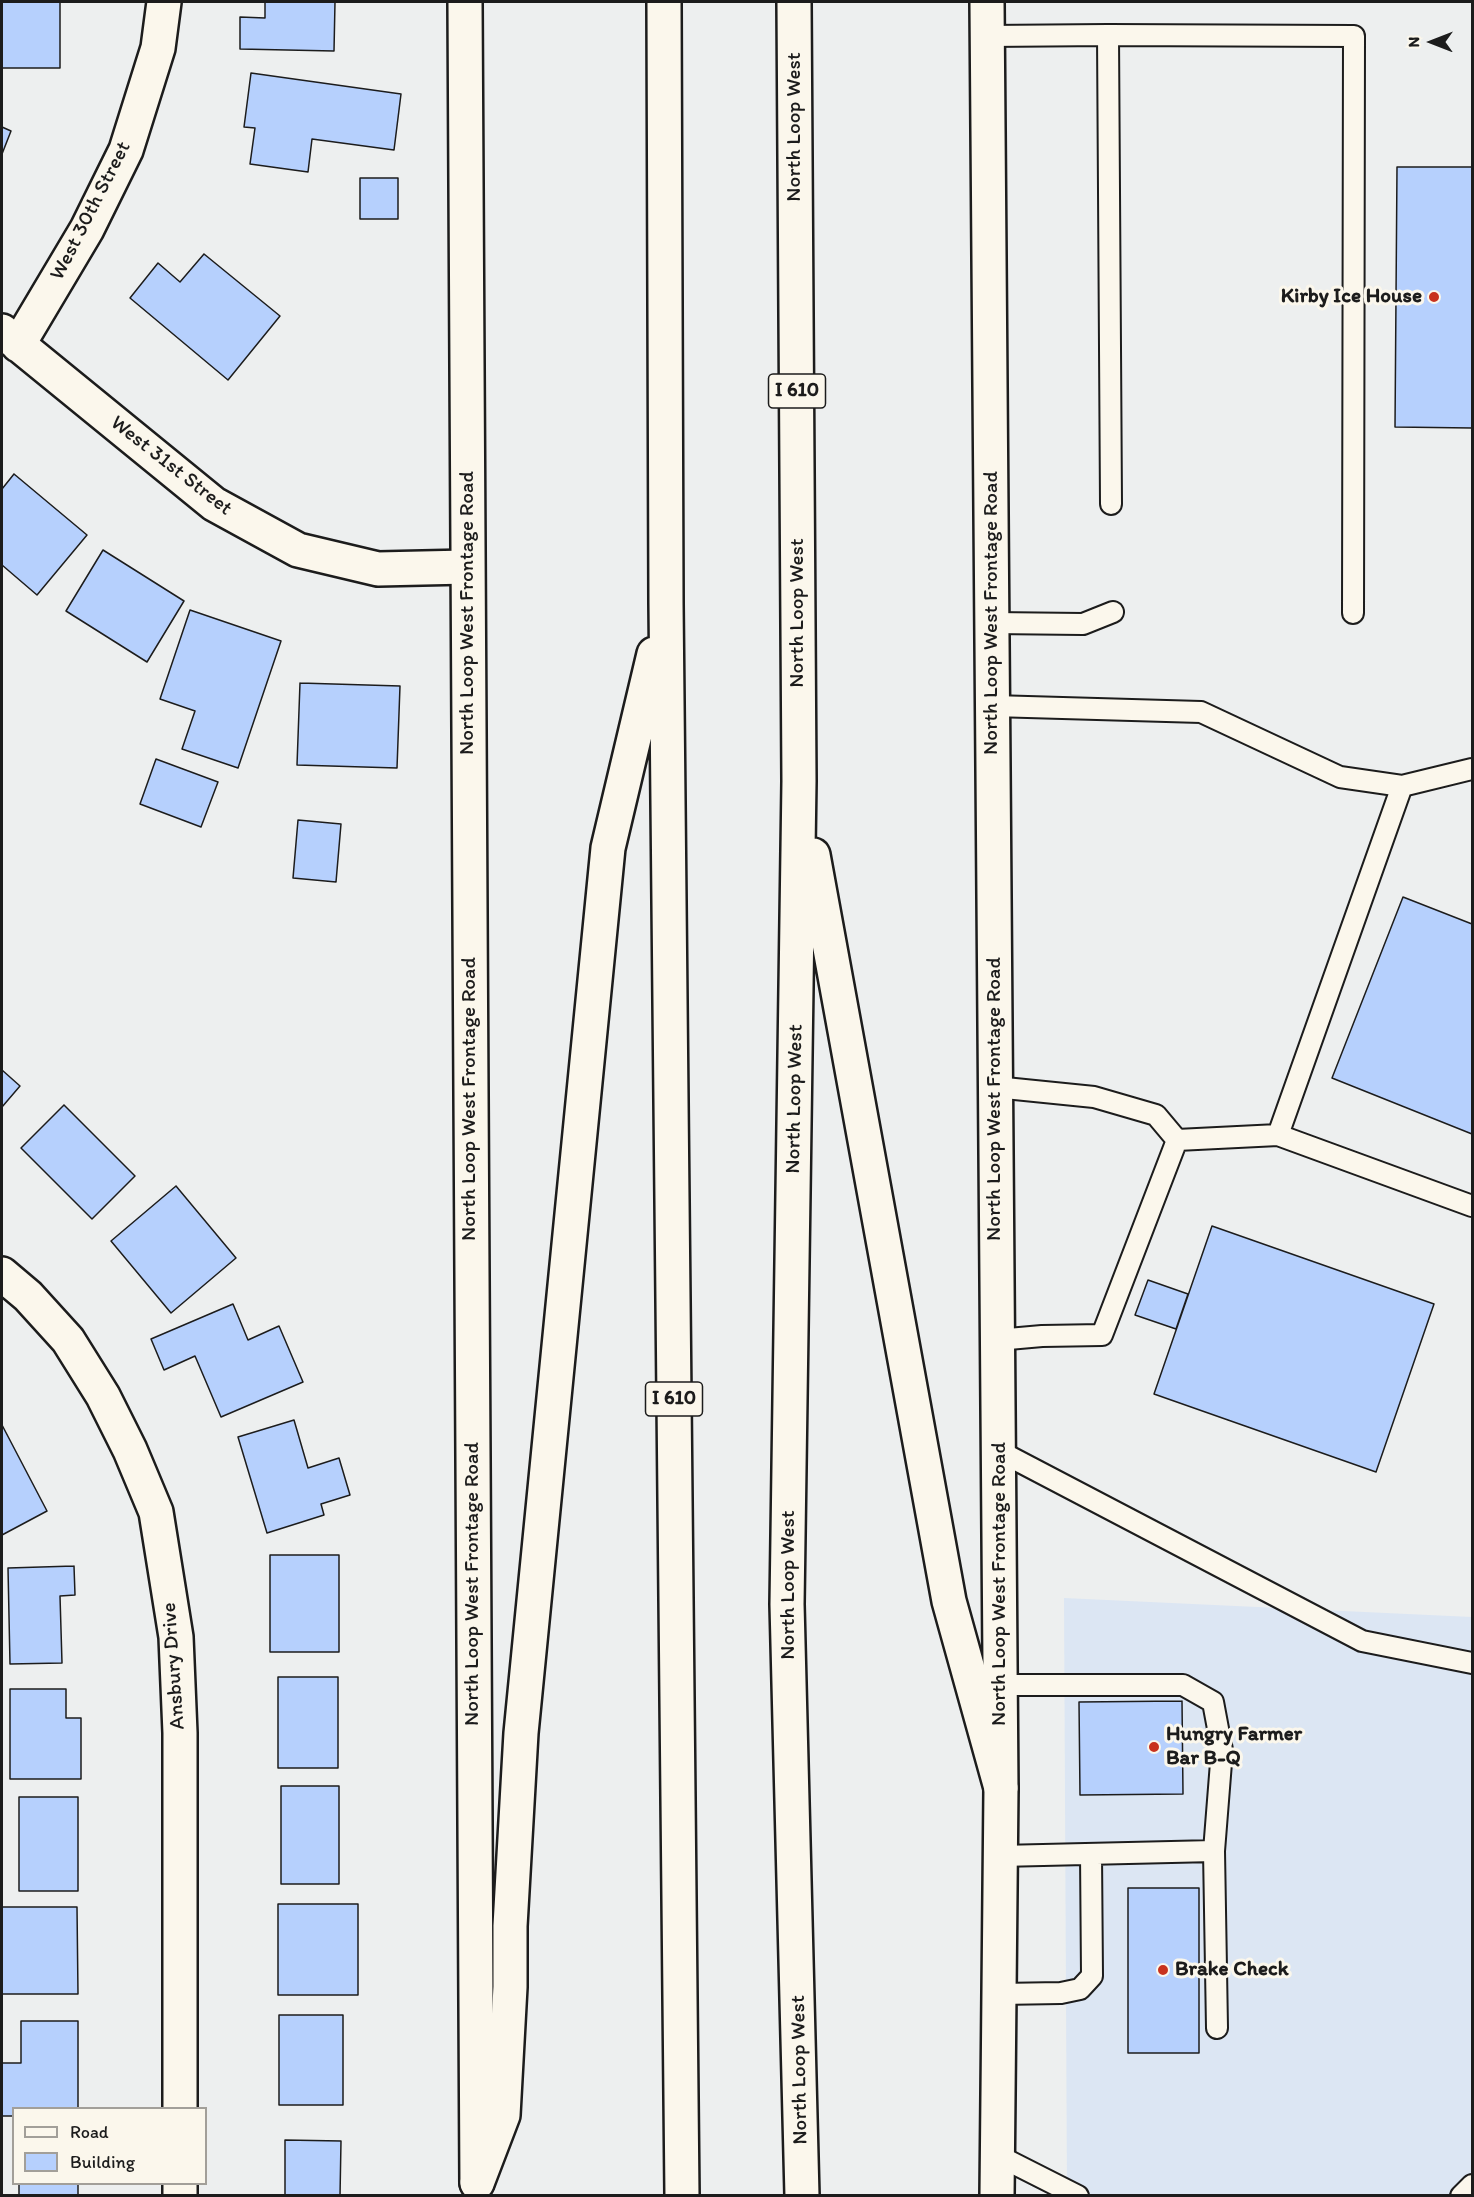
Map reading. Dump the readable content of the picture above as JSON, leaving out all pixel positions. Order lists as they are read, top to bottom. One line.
{"streets":{"main road":["North Loop West","West 30th Street","I 610","West 31st Street","North Loop West Frontage Road","Ansbury Drive"]},"crossings":[["West 30th Street","West 31st Street"],["West 31st Street","North Loop West Frontage Road"]],"places":["Kirby Ice House","Hungry Farmer Bar B-Q","Brake Check"],"legend":["Road","Building"],"north":"left"}
